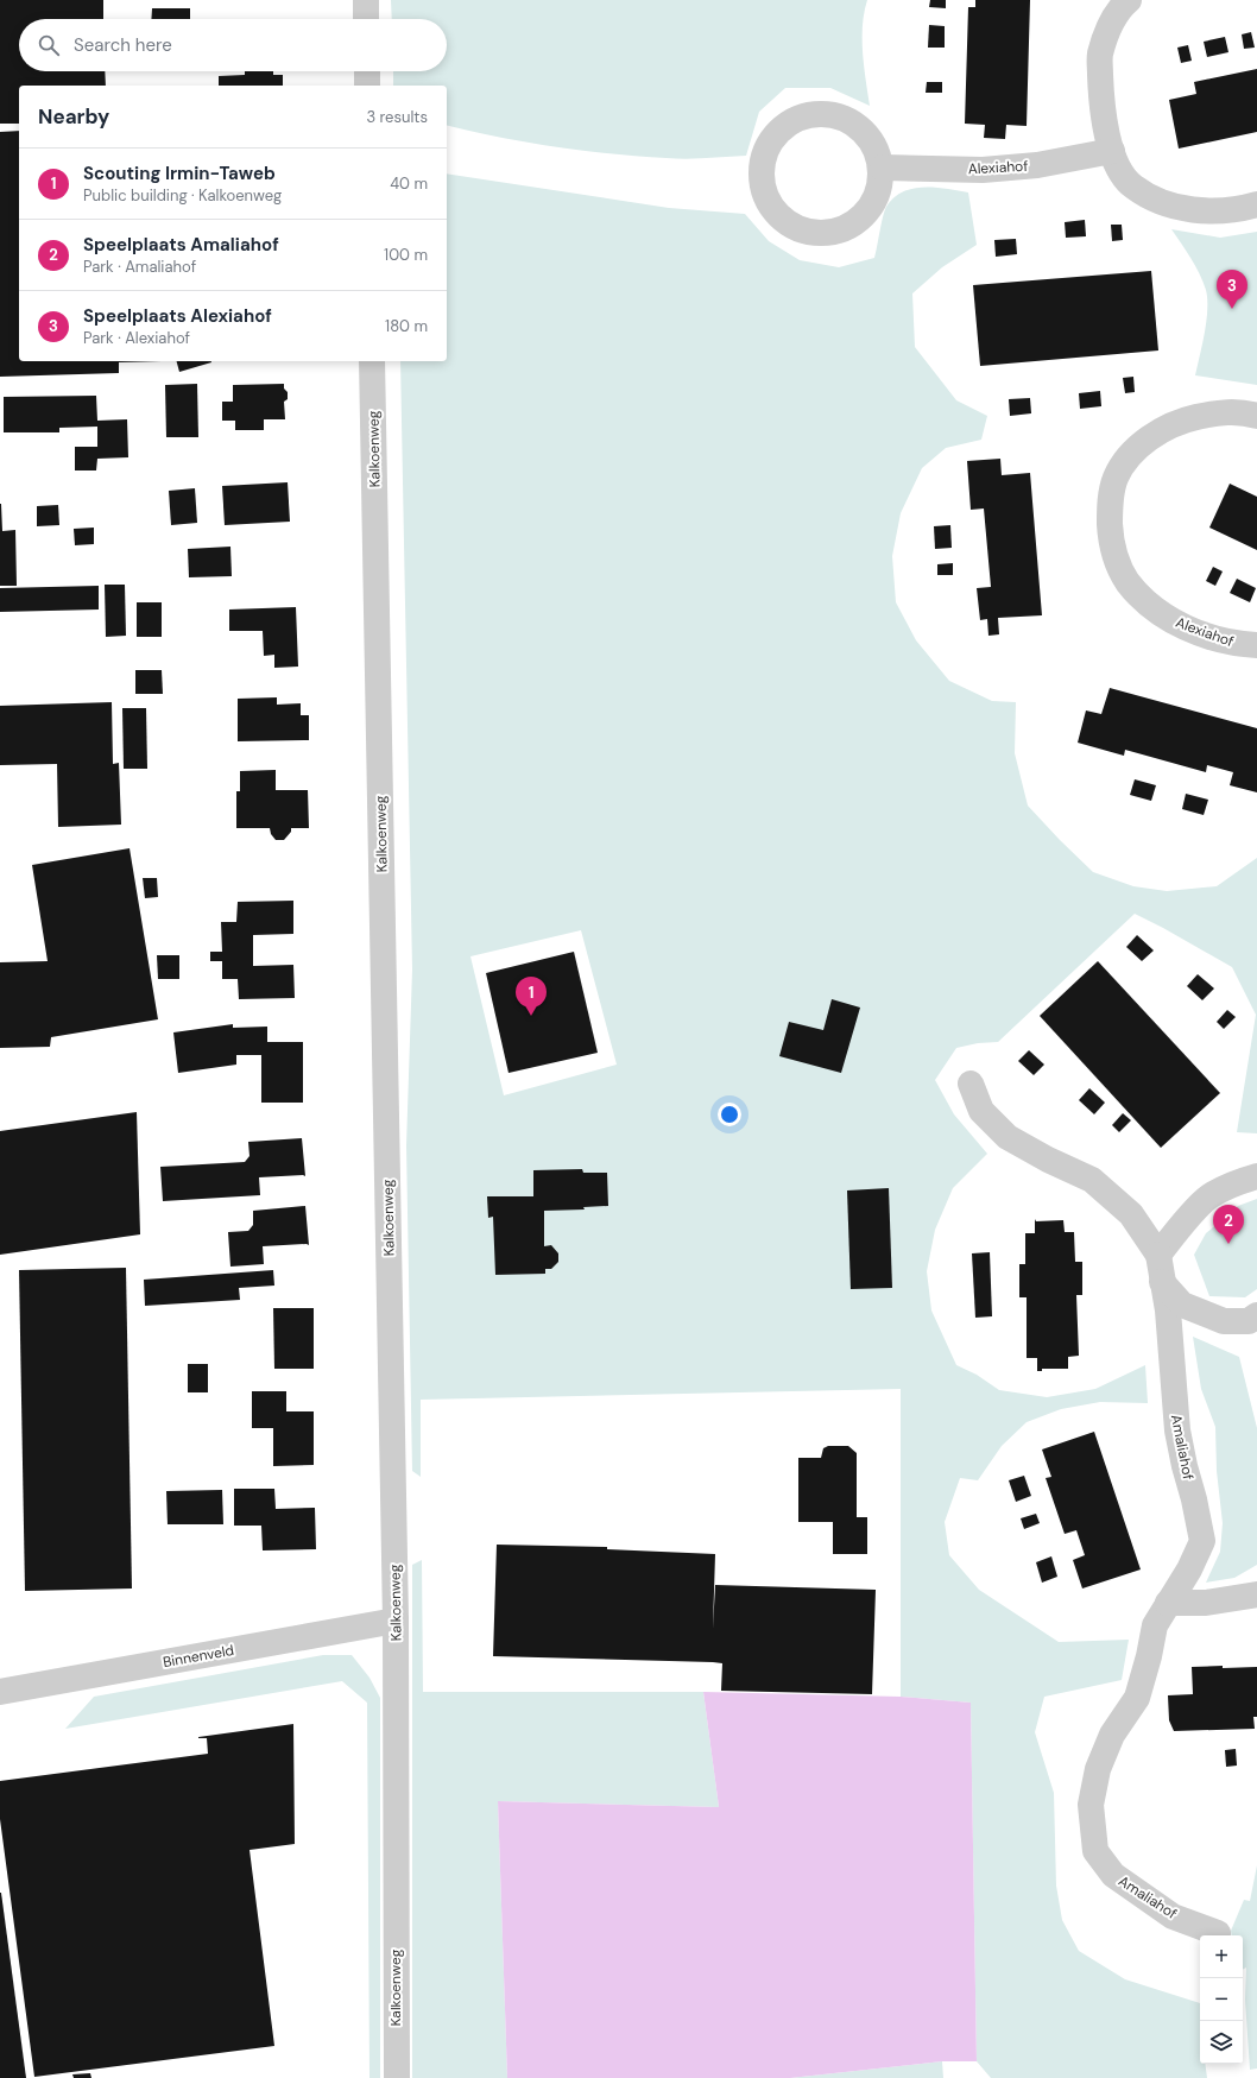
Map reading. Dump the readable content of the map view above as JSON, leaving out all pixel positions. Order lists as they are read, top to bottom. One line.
{"streets":{"street":["Alexiahof","Kalkoenweg","Amaliahof","Binnenveld"]},"crossings":[["Kalkoenweg","Binnenveld"]],"page":{"search":"Search here","heading":["Nearby","3 results"],"list":[{"mark":"1","name":"Scouting Irmin-Taweb","note":"Public building · Kalkoenweg","value":"40 m"},{"mark":"2","name":"Speelplaats Amaliahof","note":"Park · Amaliahof","value":"100 m"},{"mark":"3","name":"Speelplaats Alexiahof","note":"Park · Alexiahof","value":"180 m"}],"pins":["3","1","2"],"map_buttons":["+","−"]}}
